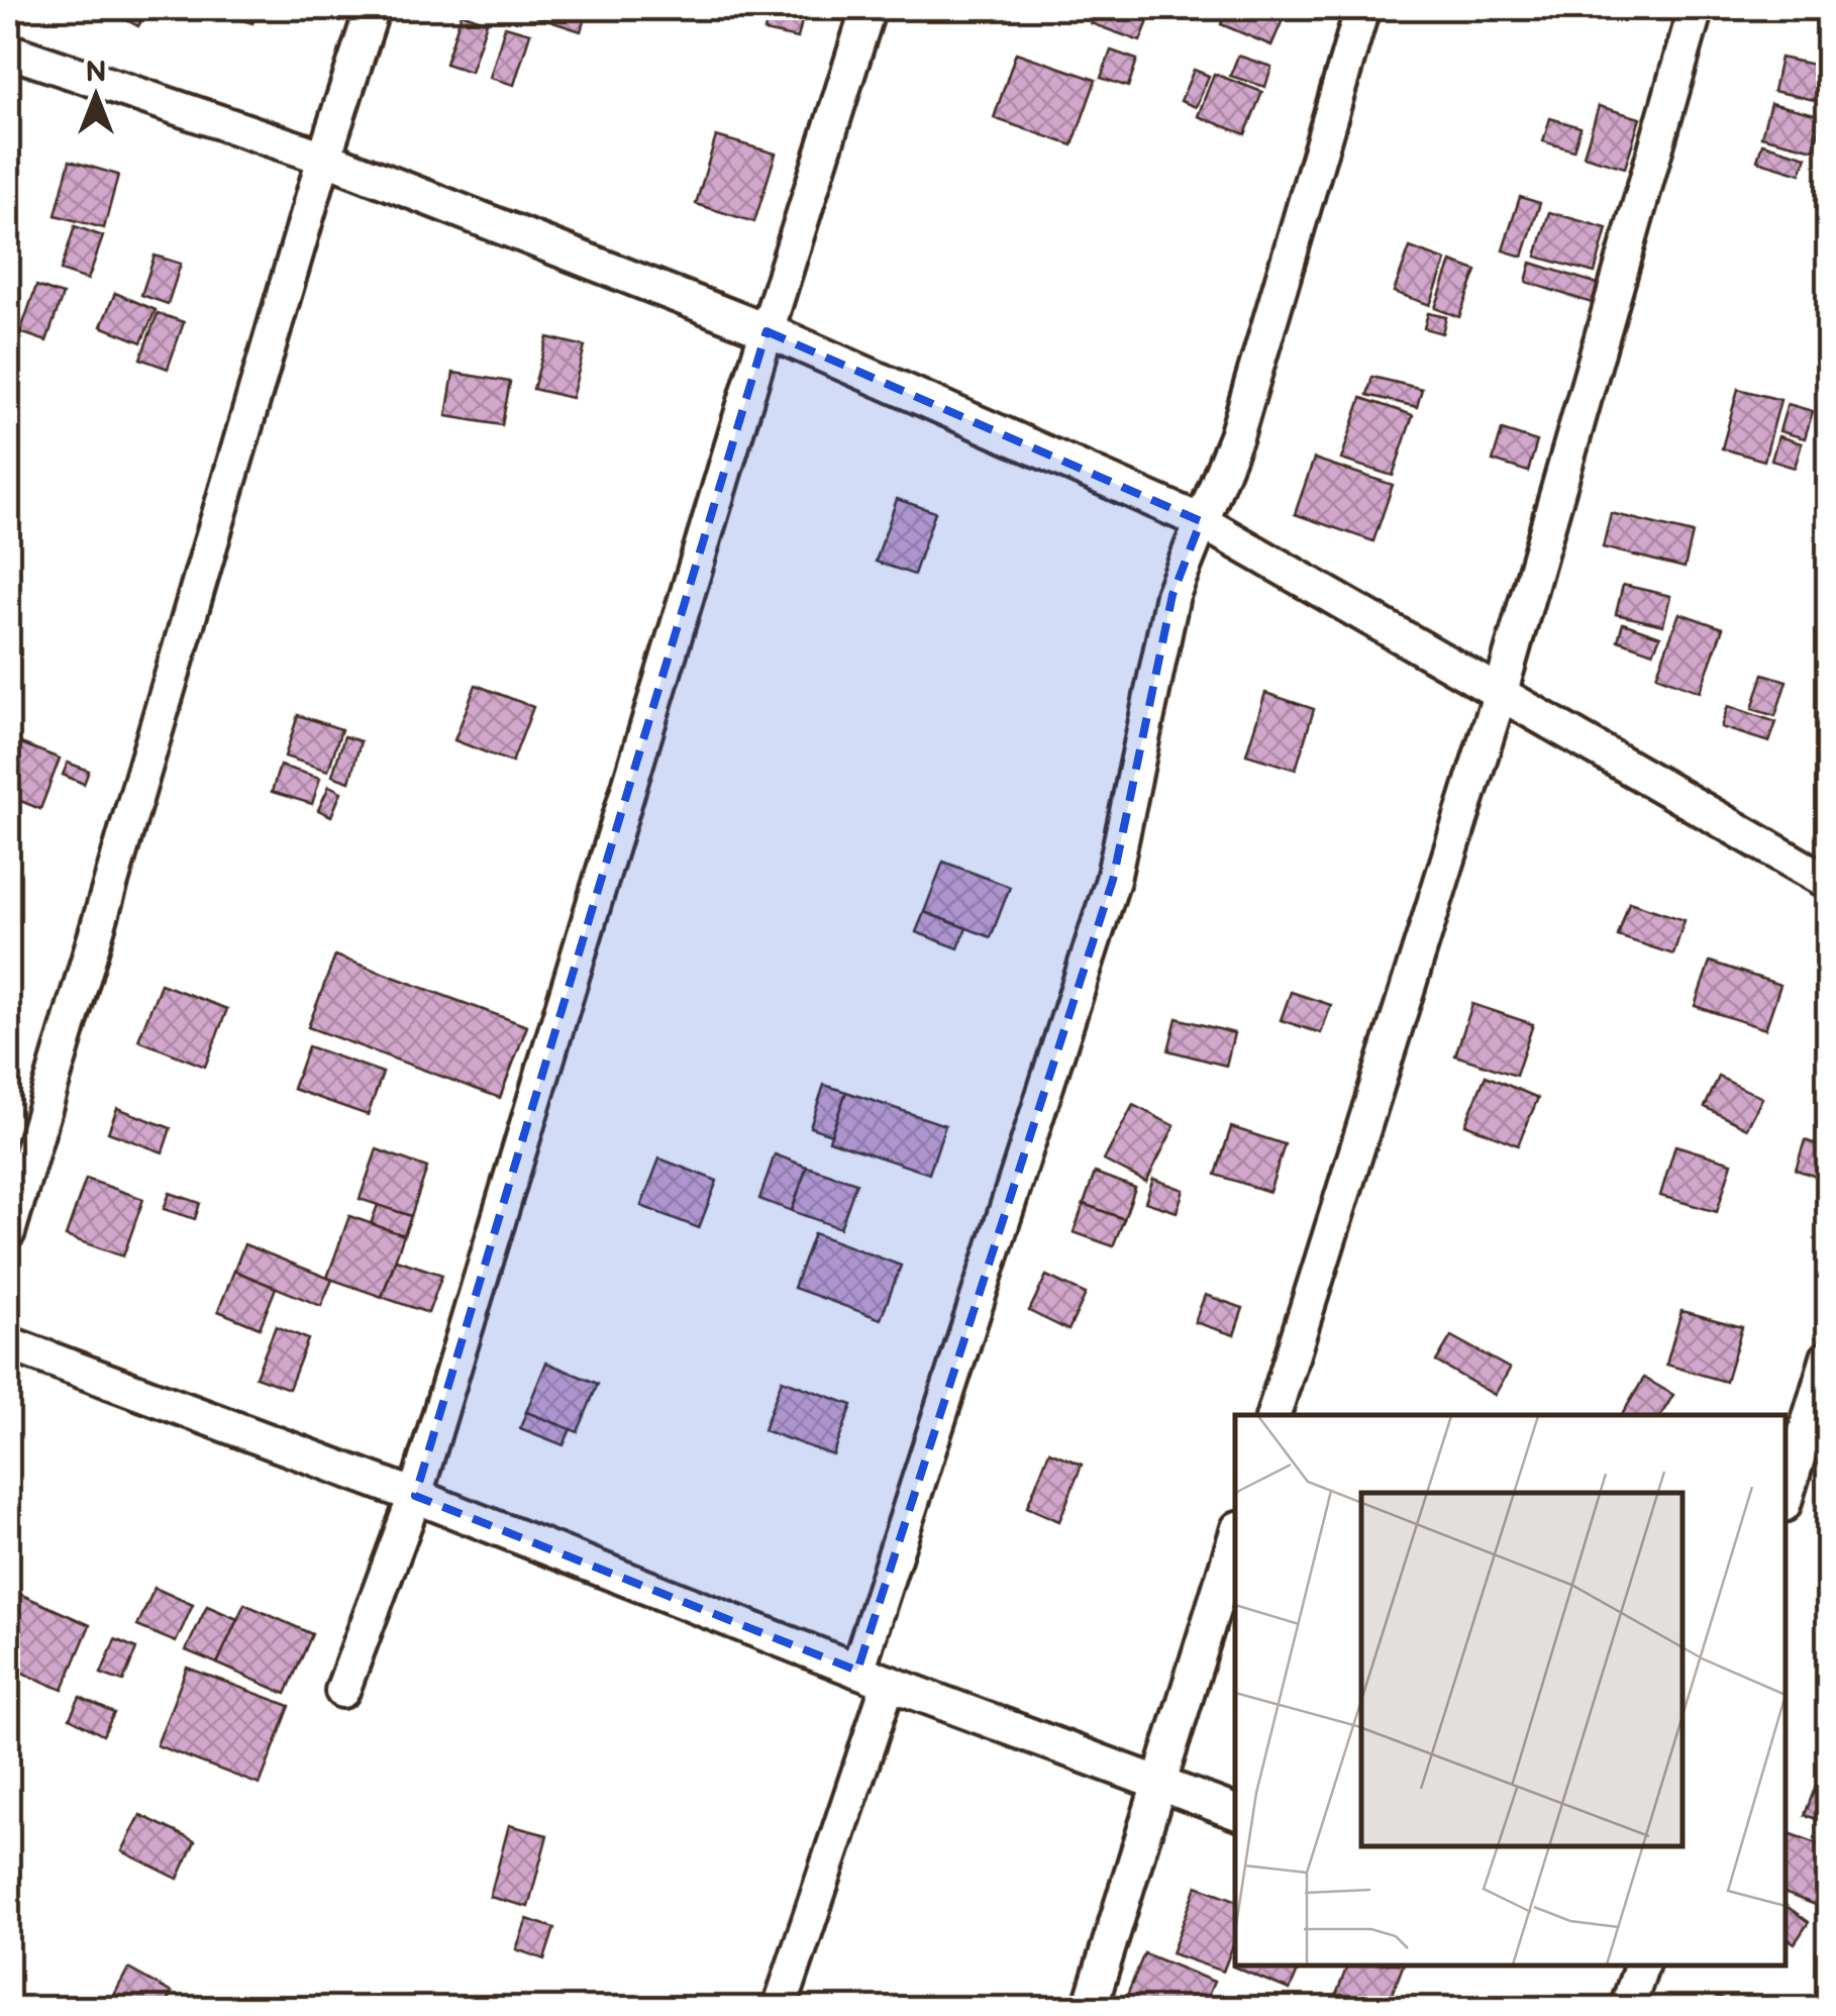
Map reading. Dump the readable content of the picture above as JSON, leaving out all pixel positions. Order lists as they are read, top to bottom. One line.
{"north":"top"}
